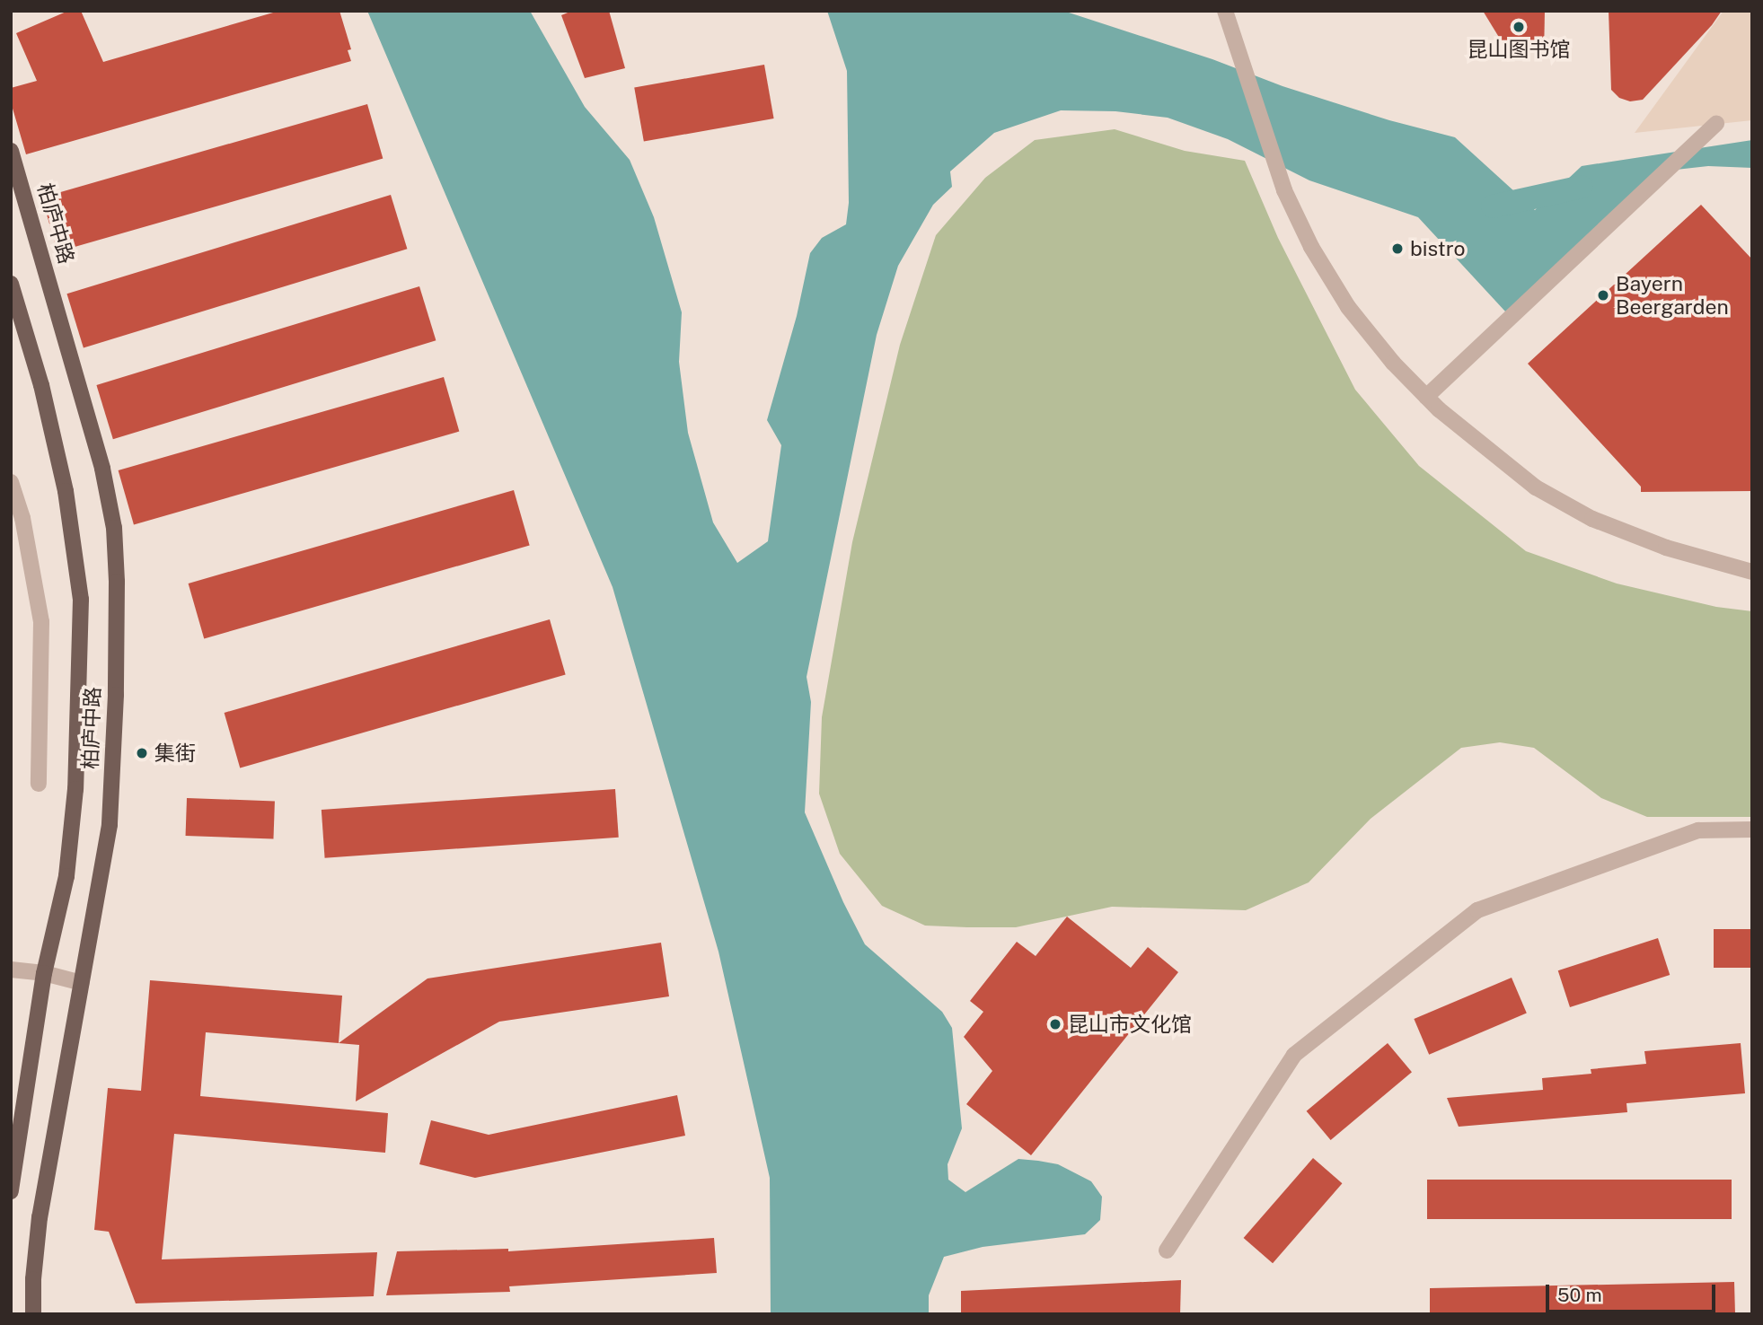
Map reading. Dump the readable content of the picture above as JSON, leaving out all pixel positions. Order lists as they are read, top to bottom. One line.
{"streets":{"main road":["柏庐中路"]},"places":["昆山图书馆","bistro","Bayern Beergarden","集街","昆山市文化馆"],"scale_bar":"50 m"}
